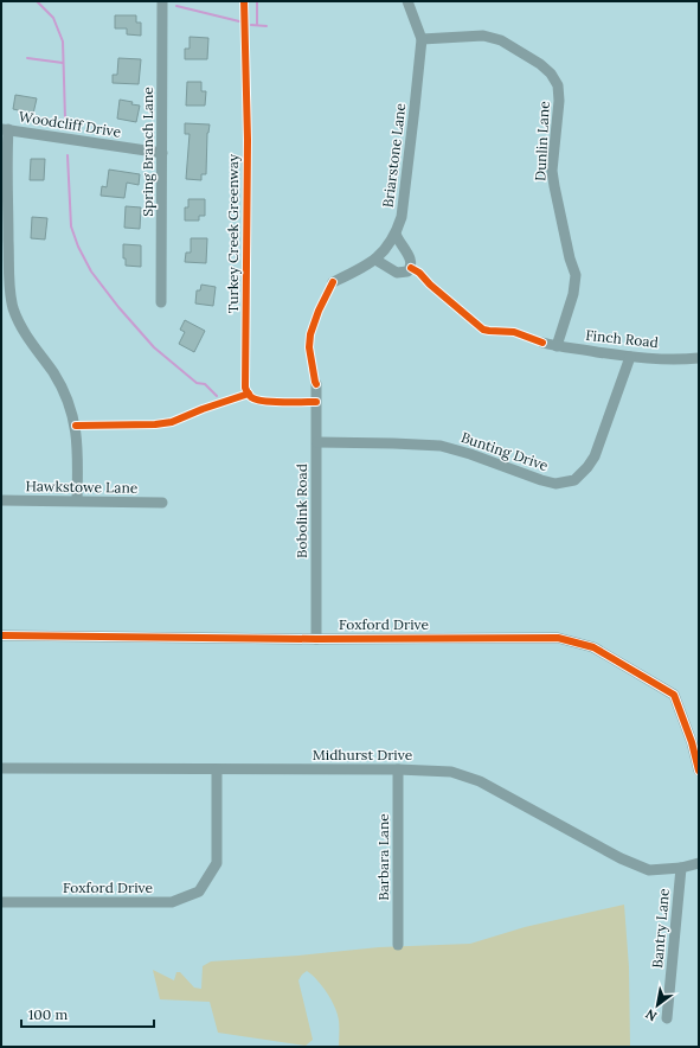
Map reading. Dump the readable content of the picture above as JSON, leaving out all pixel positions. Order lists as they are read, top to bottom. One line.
{"streets":{"street":["Woodcliff Drive","Dunlin Lane","Spring Branch Lane","Briarstone Lane","Finch Road","Bunting Drive","Hawkstowe Lane","Bobolink Road","Foxford Drive","Midhurst Drive","Barbara Lane","Bantry Lane"],"cycle path":["Turkey Creek Greenway"]},"crossings":[["Woodcliff Drive","Spring Branch Lane"],["Dunlin Lane","Briarstone Lane"],["Dunlin Lane","Finch Road"],["Finch Road","Bunting Drive"],["Bunting Drive","Bobolink Road"],["Bobolink Road","Foxford Drive"],["Foxford Drive","Midhurst Drive"],["Midhurst Drive","Barbara Lane"],["Midhurst Drive","Bantry Lane"]],"scale_bar":"100 m","north":"bottom left"}
